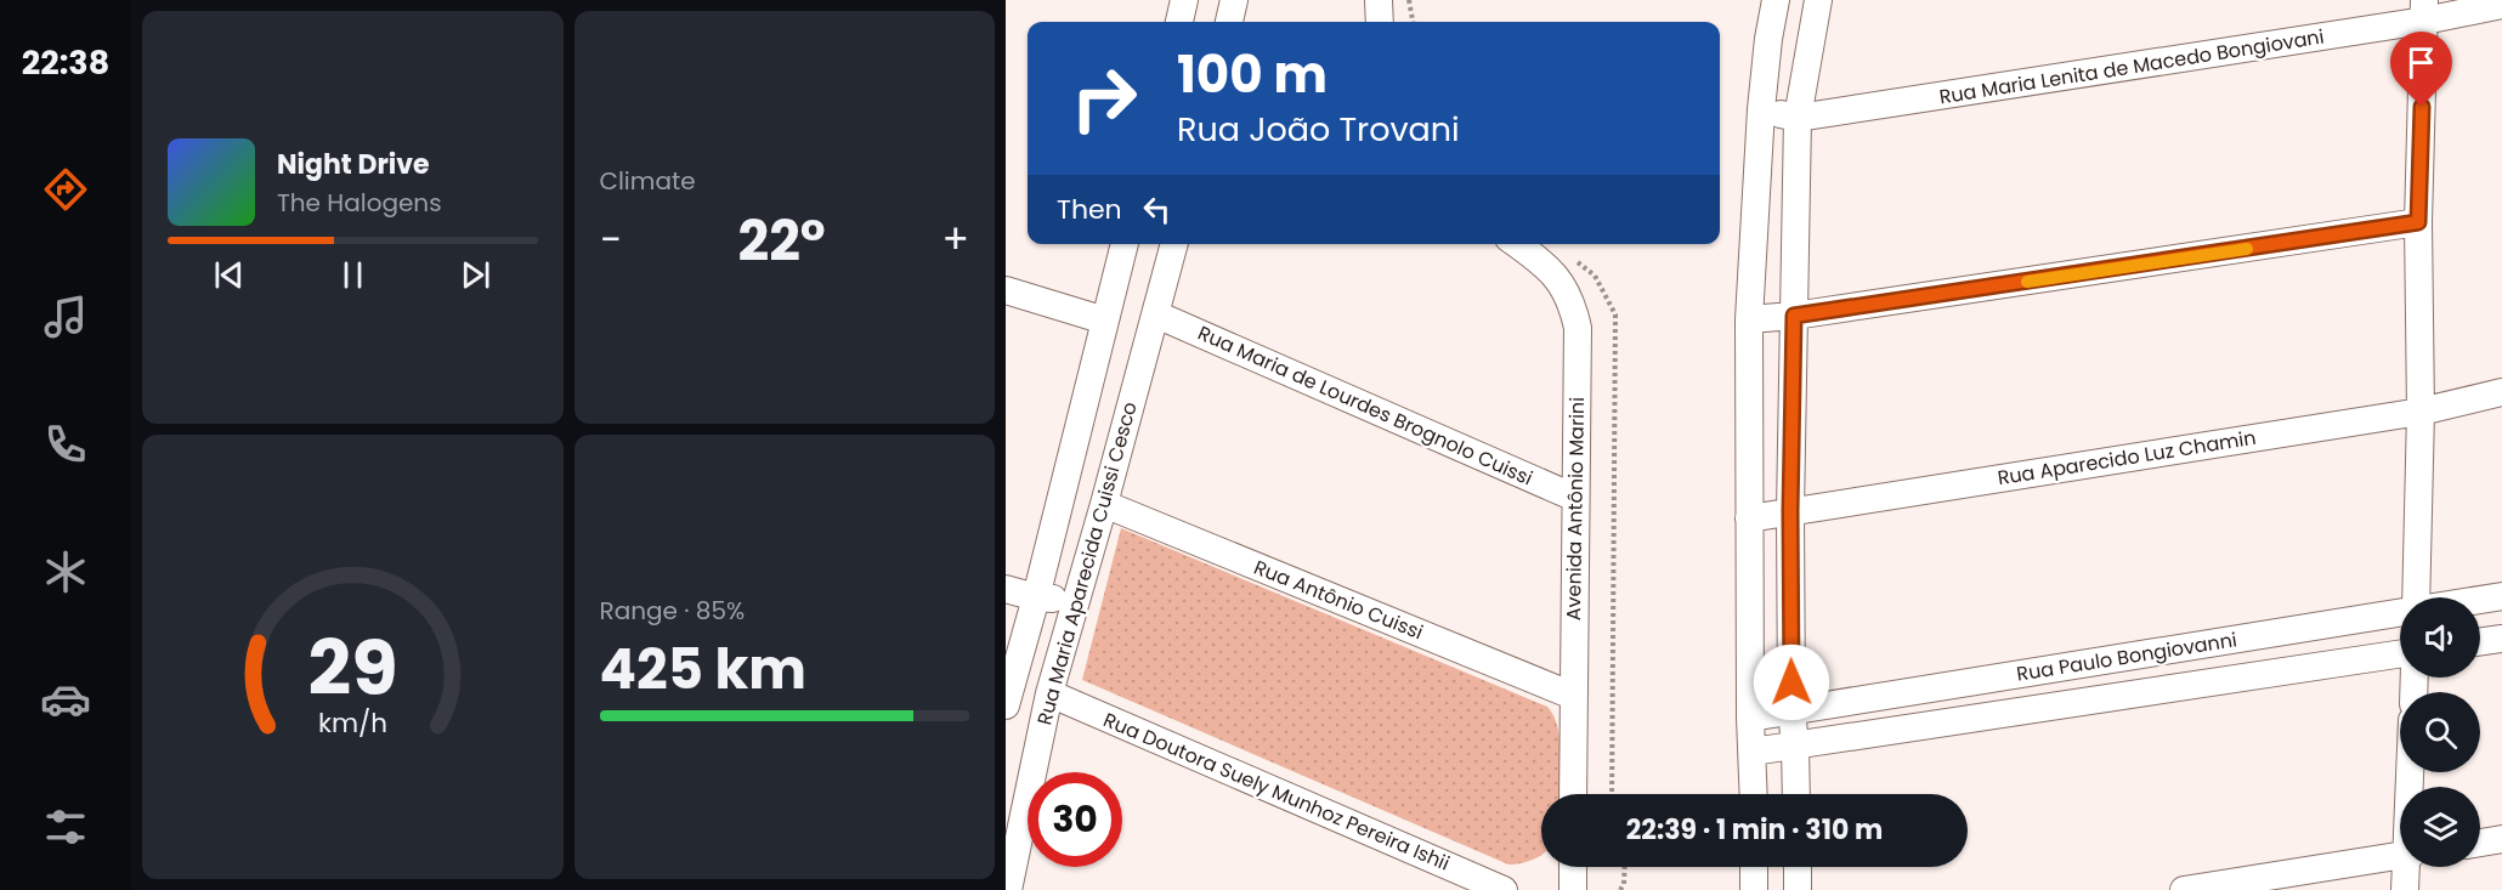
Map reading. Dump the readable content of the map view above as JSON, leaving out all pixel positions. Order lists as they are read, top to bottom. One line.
{"streets":{"street":["Rua Maria Lenita de Macedo Bongiovani","Rua Maria de Lourdes Brognolo Cuissi","Rua Aparecido Luz Chamin","Avenida Antônio Marini","Rua Maria Aparecida Cuissi Cesco","Rua Antônio Cuissi","Rua Paulo Bongiovanni","Rua Doutora Suely Munhoz Pereira Ishii"]},"crossings":[["Rua Maria de Lourdes Brognolo Cuissi","Avenida Antônio Marini"],["Rua Maria de Lourdes Brognolo Cuissi","Rua Maria Aparecida Cuissi Cesco"],["Avenida Antônio Marini","Rua Antônio Cuissi"],["Rua Maria Aparecida Cuissi Cesco","Rua Antônio Cuissi"],["Rua Maria Aparecida Cuissi Cesco","Rua Doutora Suely Munhoz Pereira Ishii"]],"page":{"tabs":"22:38","tile":["Climate",["Range · 85%","425 km"]],"turn":["100 m","Rua João Trovani"],"song":["Night Drive","The Halogens"],"then":"Then","heat":["−","22°","+"],"limit":"30","trip":"22:39 · 1 min · 310 m","gauge":["29","km/h"]}}
